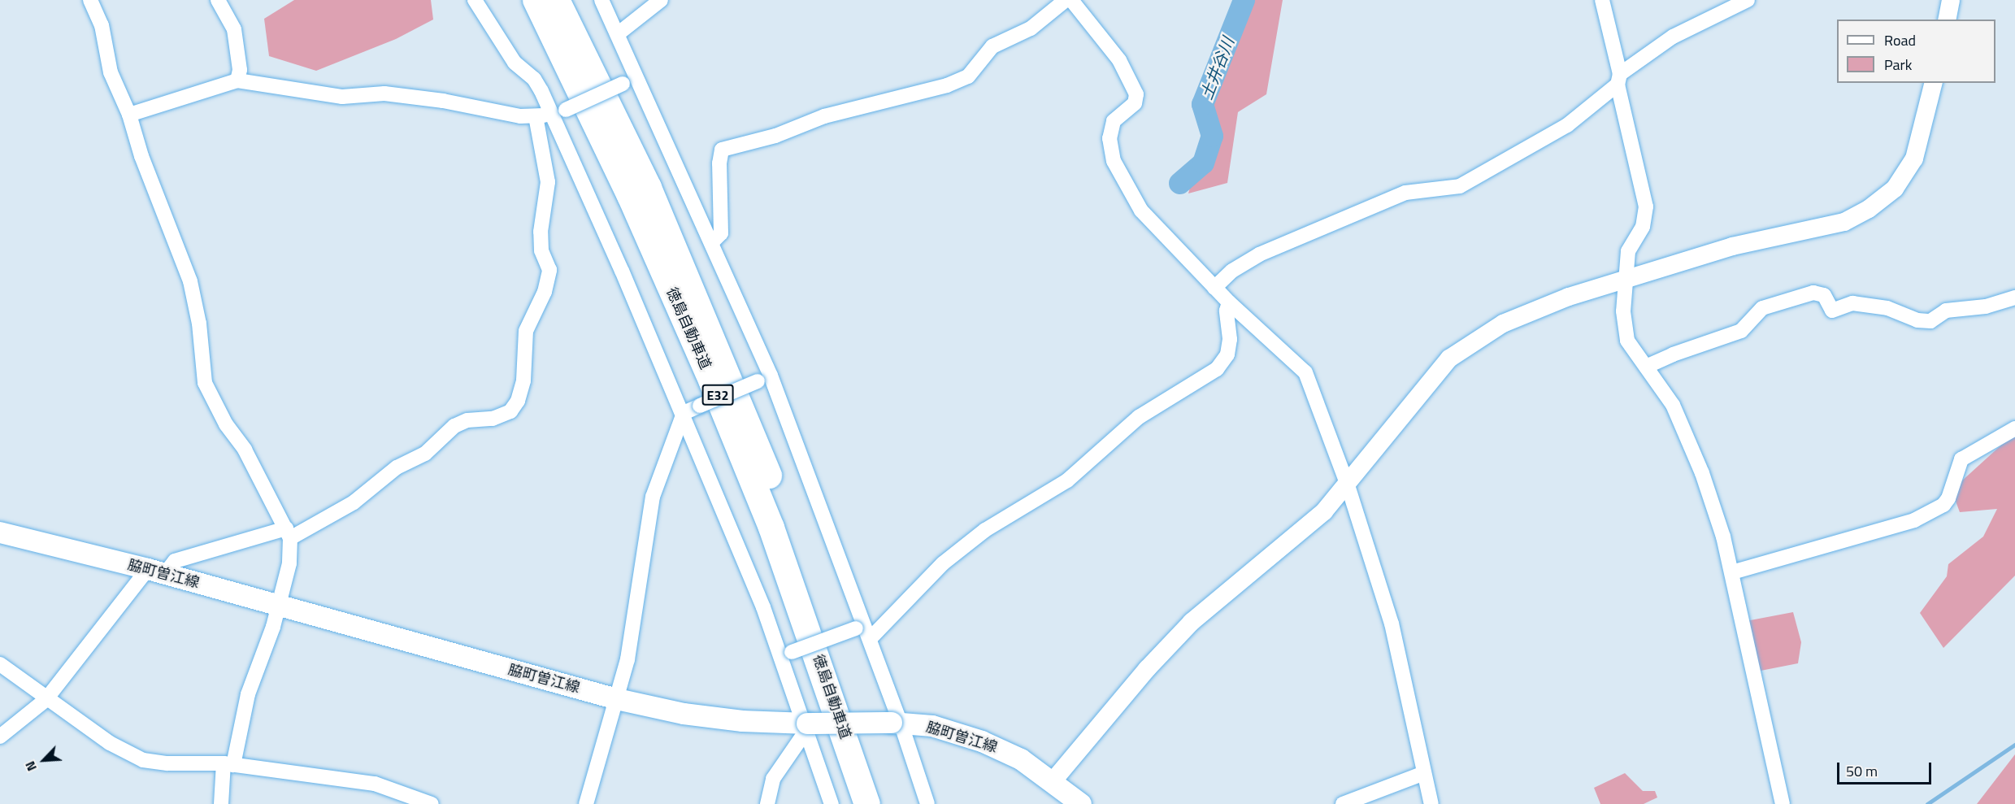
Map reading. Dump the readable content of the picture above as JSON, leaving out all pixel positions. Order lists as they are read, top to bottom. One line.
{"streets":{"highway":["徳島自動車道","E32"],"main road":["脇町曽江線"]},"water":["土井谷川"],"legend":["Road","Park"],"scale_bar":"50 m","north":"bottom left"}
